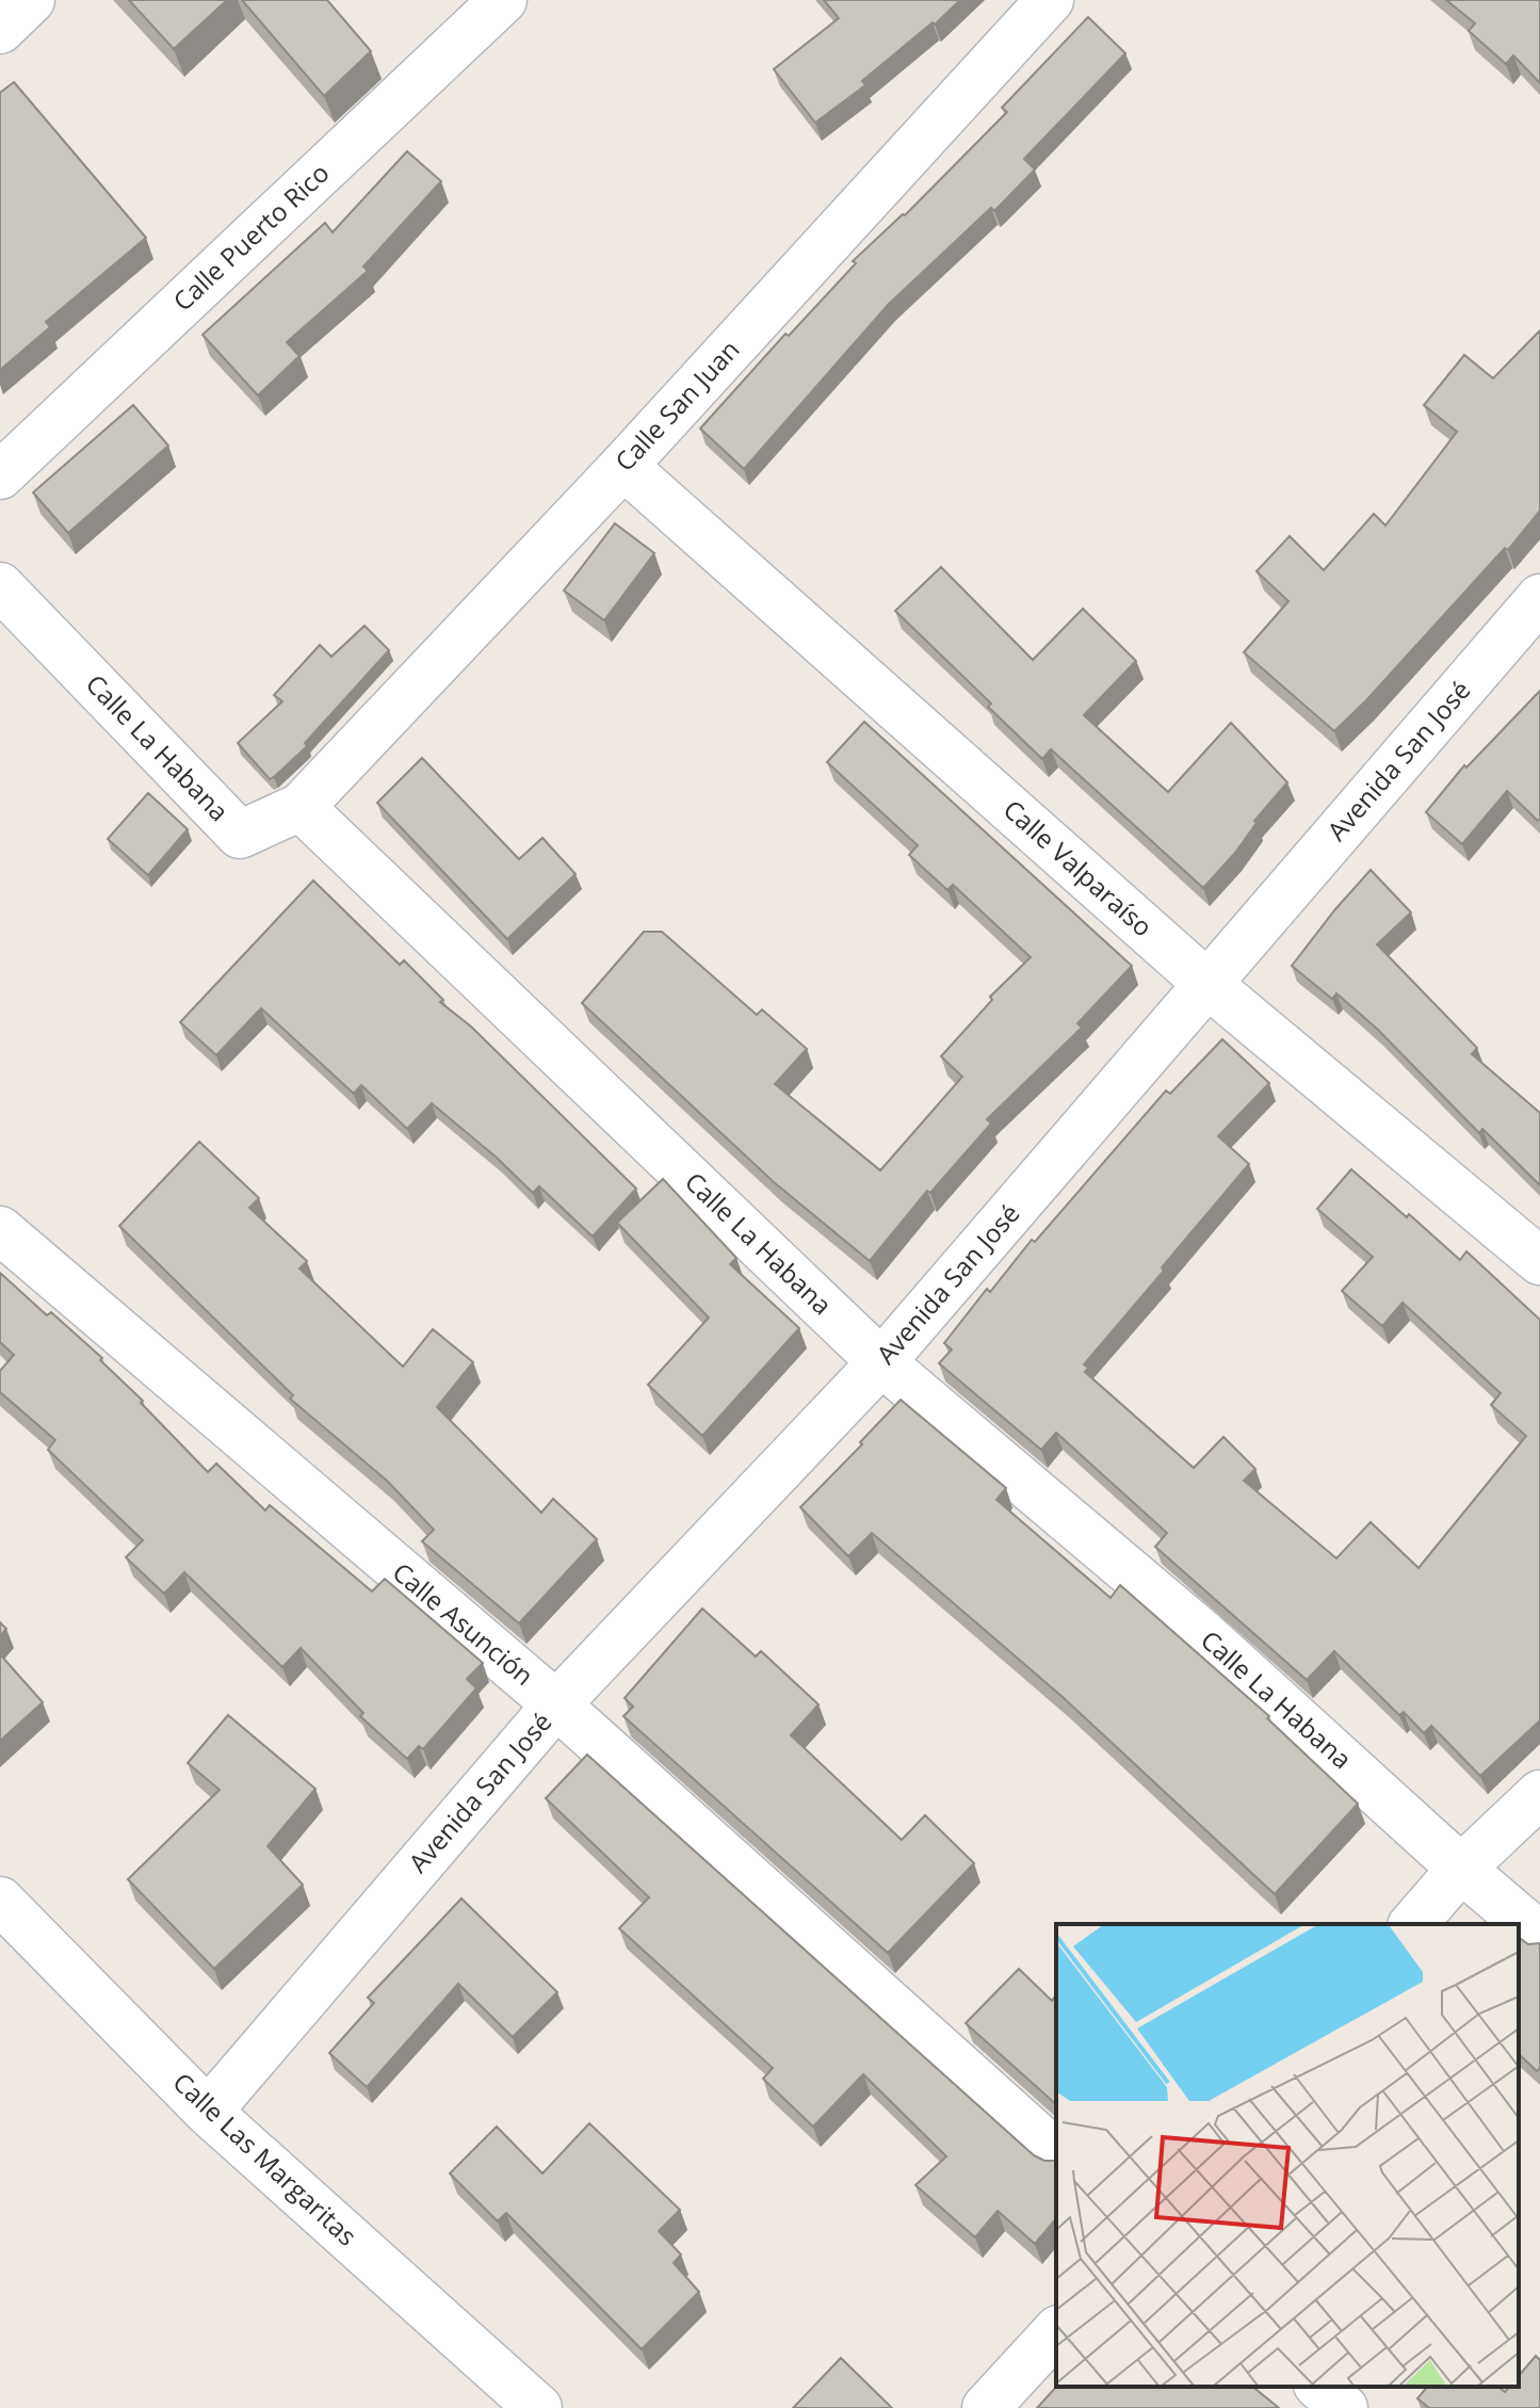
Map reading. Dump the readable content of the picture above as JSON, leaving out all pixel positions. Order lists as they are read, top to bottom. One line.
{"streets":{"street":["Calle Puerto Rico","Calle San Juan","Calle La Habana","Avenida San José","Calle Valparaíso","Calle Asunción","Calle Las Margaritas"]},"crossings":[["Calle San Juan","Calle La Habana"],["Calle San Juan","Calle Valparaíso"],["Calle La Habana","Avenida San José"],["Avenida San José","Calle Valparaíso"],["Avenida San José","Calle Asunción"],["Avenida San José","Calle Las Margaritas"]]}
